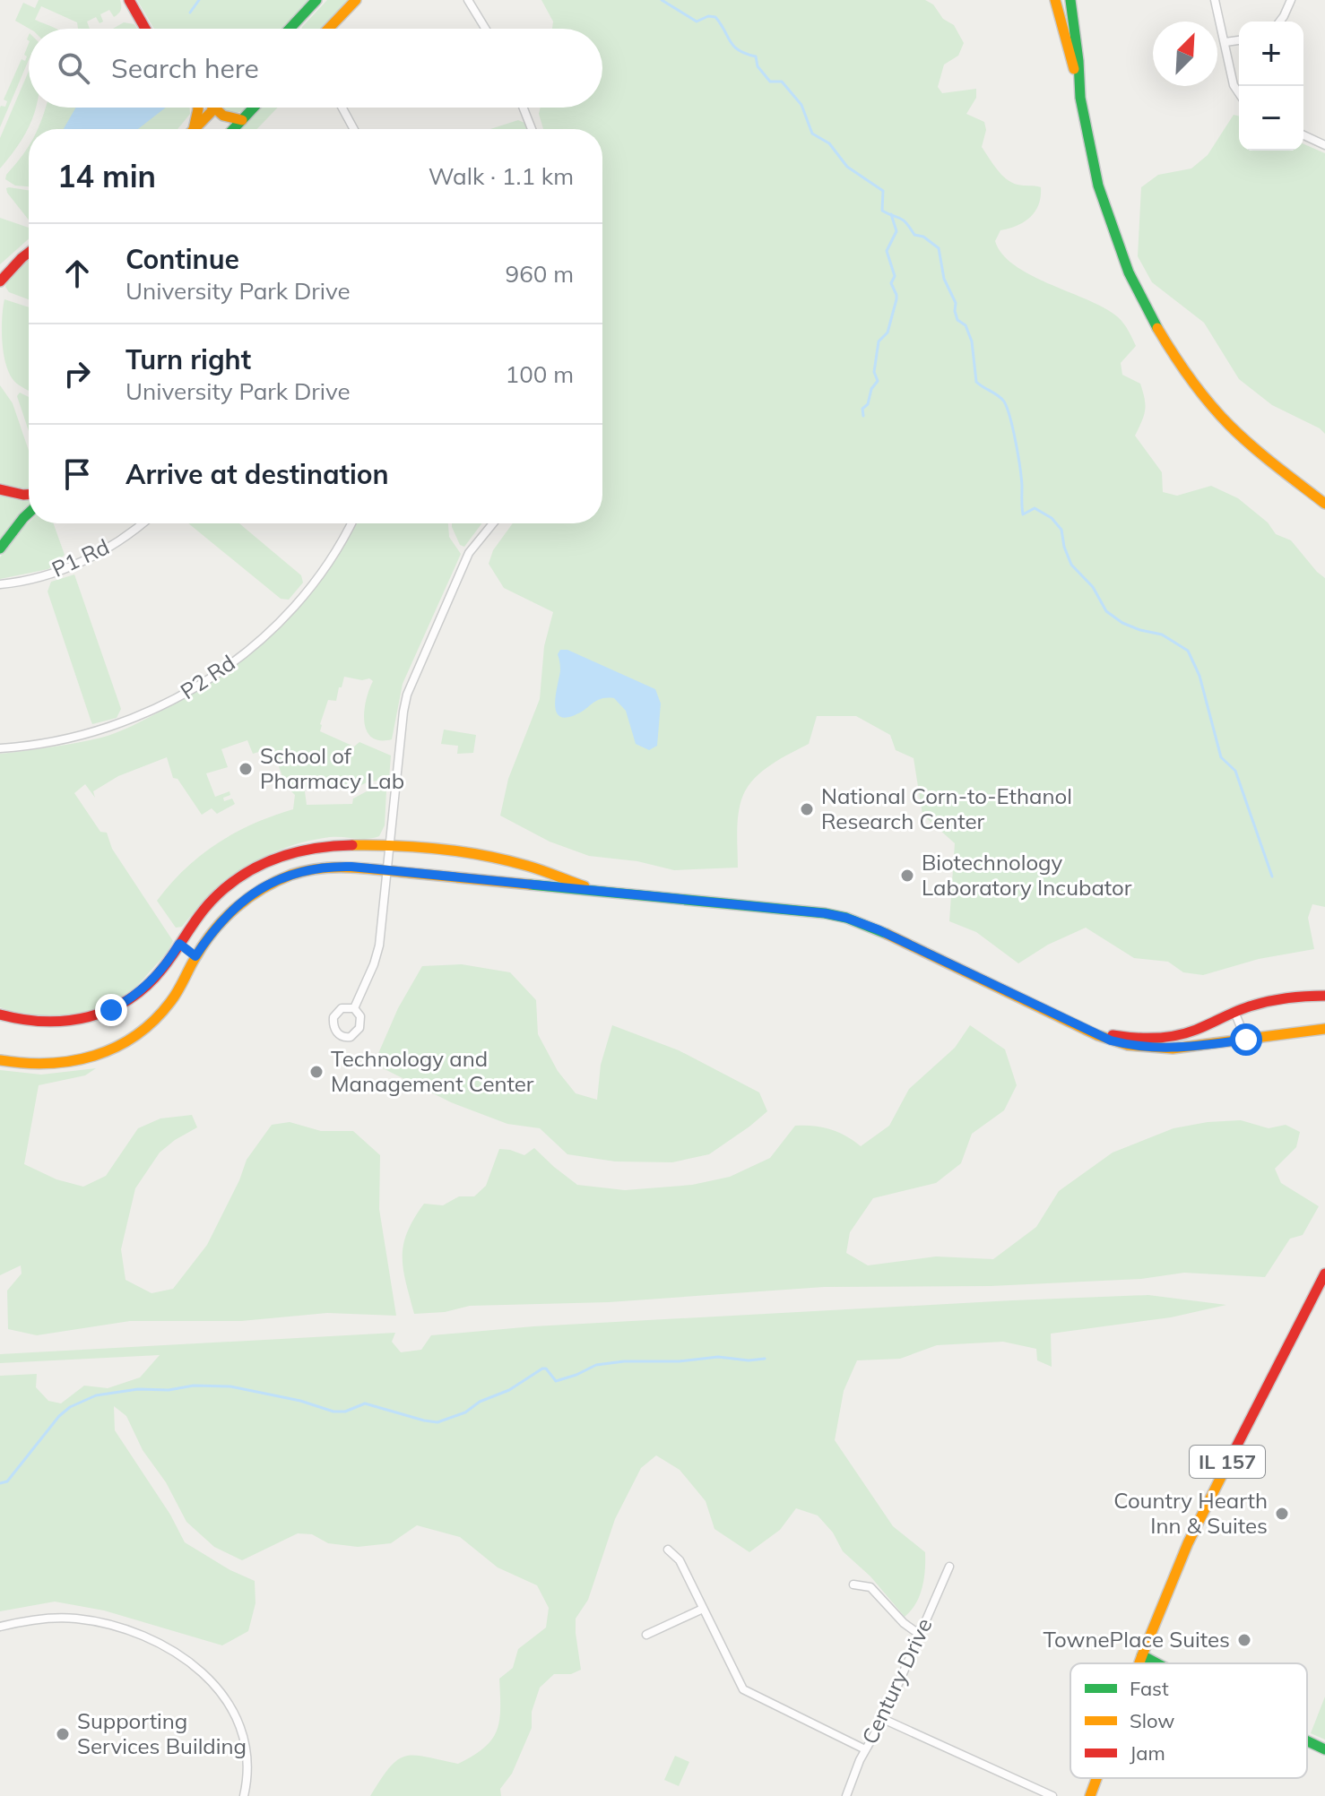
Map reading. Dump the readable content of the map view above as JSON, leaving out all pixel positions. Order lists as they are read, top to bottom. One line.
{"streets":{"street":["P1 Rd","P2 Rd","IL 157","Century Drive"]},"places":["School of Pharmacy Lab","National Corn-to-Ethanol Research Center","Biotechnology Laboratory Incubator","Technology and Management Center","Country Hearth Inn & Suites","TownePlace Suites","Supporting Services Building"],"legend":["Fast","Slow","Jam"],"north":"top right","page":{"map_buttons":["+","−"],"search":"Search here","heading":["14 min","Walk · 1.1 km"],"list":[["Continue","University Park Drive","960 m"],["Turn right","University Park Drive","100 m"],"Arrive at destination"]}}
